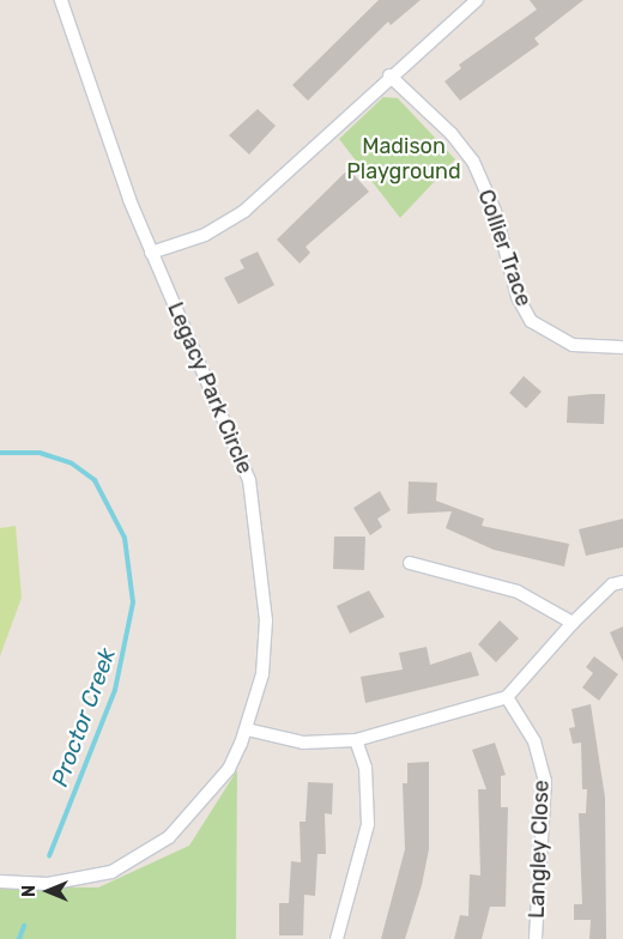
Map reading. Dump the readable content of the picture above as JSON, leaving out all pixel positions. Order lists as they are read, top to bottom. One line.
{"streets":{"street":["Collier Trace","Legacy Park Circle","Langley Close"]},"water":["Proctor Creek"],"parks":["Madison Playground"],"north":"left"}
